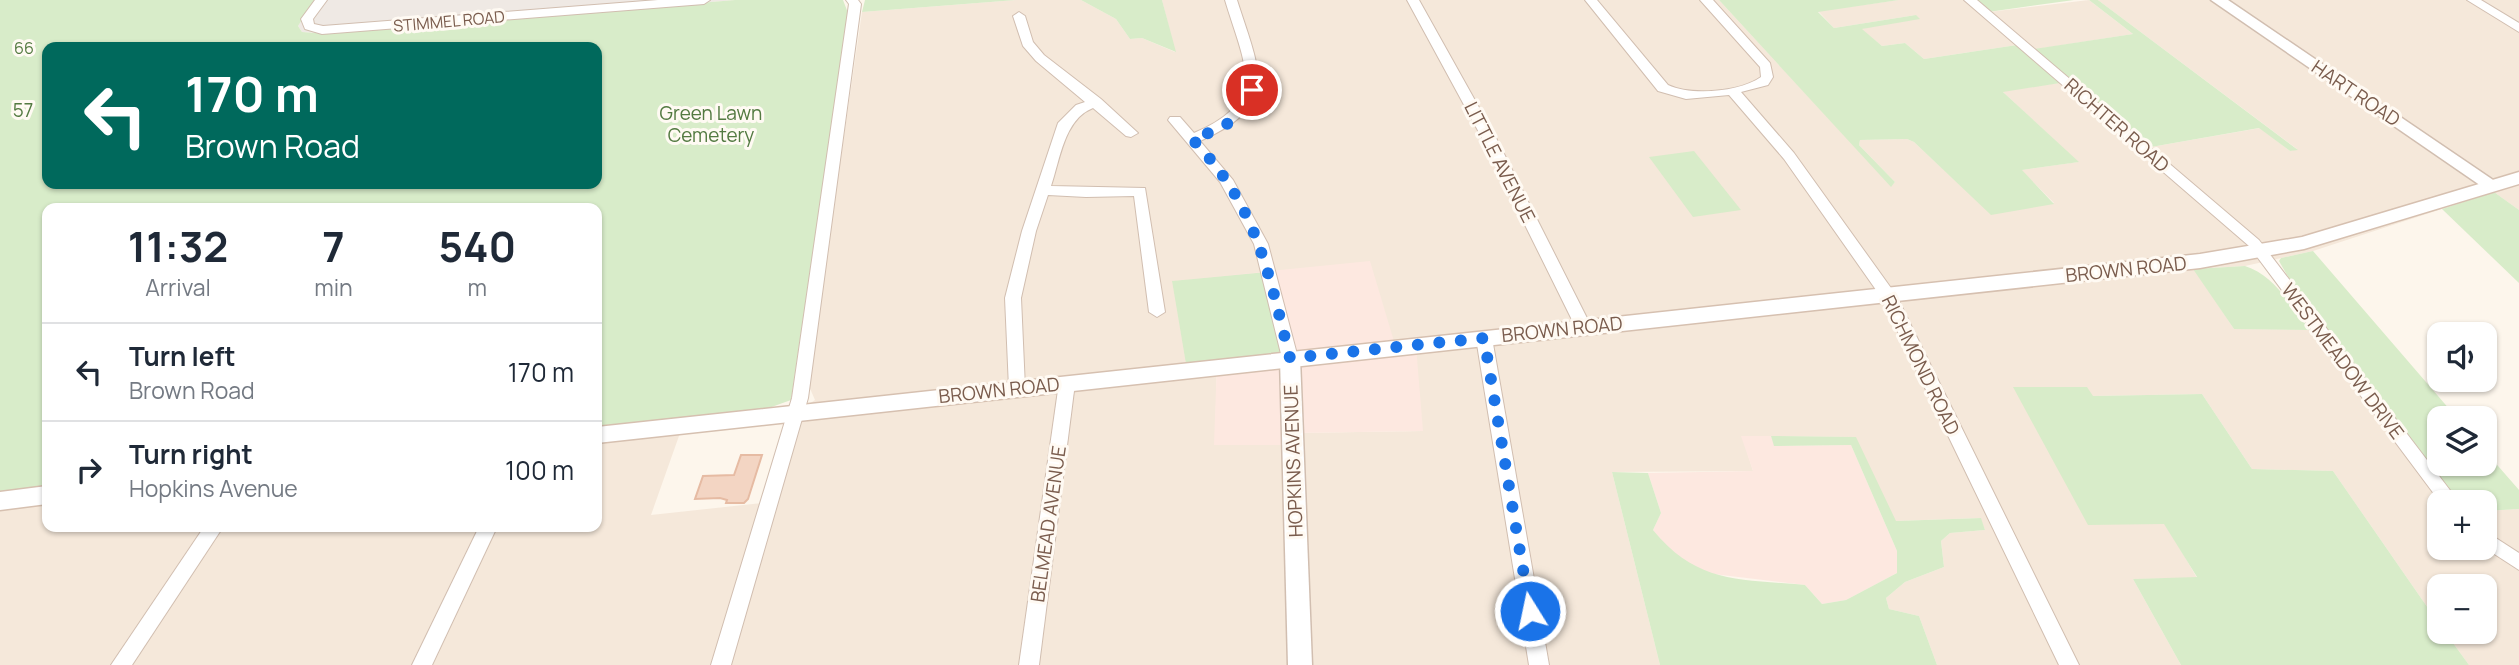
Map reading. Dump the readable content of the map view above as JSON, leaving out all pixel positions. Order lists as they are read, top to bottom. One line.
{"streets":{"main road":["BROWN ROAD"],"street":["STIMMEL ROAD","HART ROAD","RICHTER ROAD","LITTLE AVENUE","WESTMEADOW DRIVE","RICHMOND ROAD","HOPKINS AVENUE","BELMEAD AVENUE"]},"crossings":[["HART ROAD","BROWN ROAD"],["RICHTER ROAD","BROWN ROAD"],["RICHTER ROAD","WESTMEADOW DRIVE"],["LITTLE AVENUE","BROWN ROAD"],["BROWN ROAD","WESTMEADOW DRIVE"],["BROWN ROAD","RICHMOND ROAD"],["BROWN ROAD","HOPKINS AVENUE"],["BROWN ROAD","BELMEAD AVENUE"]],"parks":["66","57","Green Lawn Cemetery"],"page":{"turn":["170 m","Brown Road"],"eta":["11:32","Arrival","7","min","540","m"],"map_buttons":["+","−"],"list":[{"name":"Turn left","note":"Brown Road","value":"170 m"},{"name":"Turn right","note":"Hopkins Avenue","value":"100 m"}]}}
